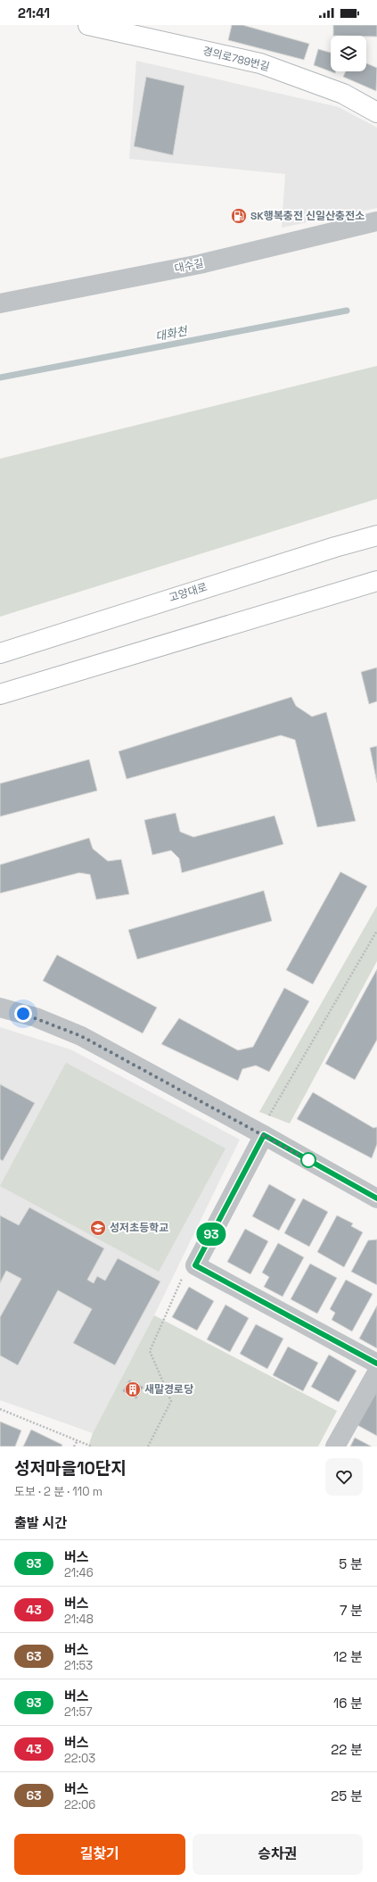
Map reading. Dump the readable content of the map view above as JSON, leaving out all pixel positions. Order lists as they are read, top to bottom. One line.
{"streets":{"main road":["경의로789번길","고양대로"],"street":["대수길"]},"water":["대화천"],"places":{"fuel station":["SK행복충전 신일산충전소"],"school or university":["성저초등학교"],"building":["새말경로당"]},"lines":["bus line 93"],"page":{"status":"21:41","on_map":"93","heading":[["성저마을10단지","도보 · 2 분 · 110 m"],"출발 시간"],"list":[{"mark":"93","name":"버스","note":"21:46","value":"5 분"},{"mark":"43","name":"버스","note":"21:48","value":"7 분"},{"mark":"63","name":"버스","note":"21:53","value":"12 분"},{"mark":"93","name":"버스","note":"21:57","value":"16 분"},{"mark":"43","name":"버스","note":"22:03","value":"22 분"},{"mark":"63","name":"버스","note":"22:06","value":"25 분"}],"buttons":["길찾기","승차권"]}}
